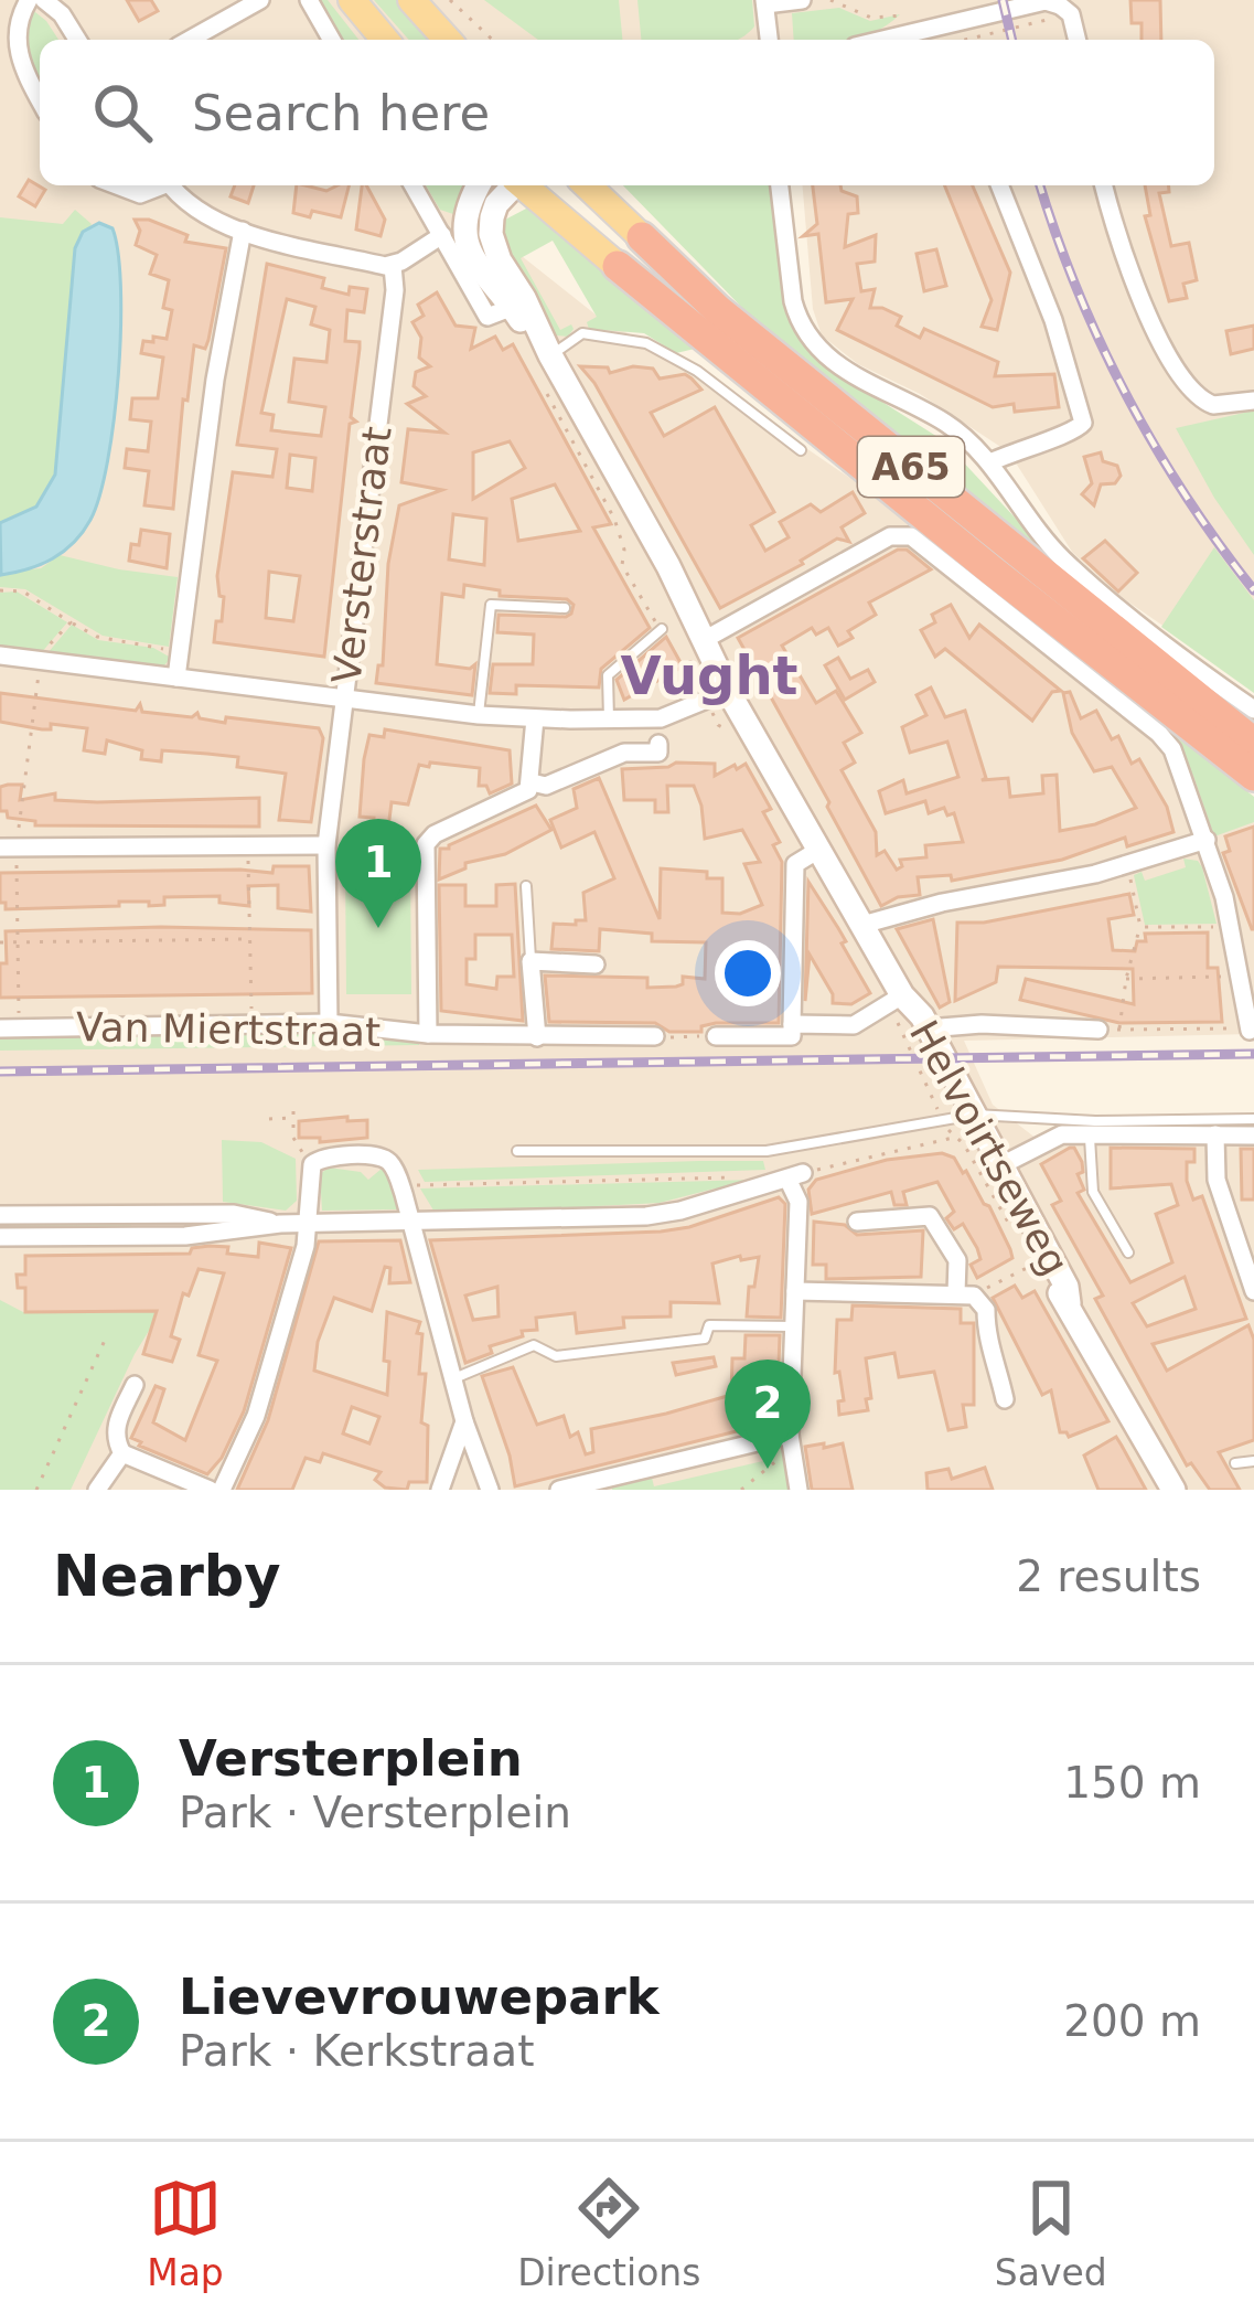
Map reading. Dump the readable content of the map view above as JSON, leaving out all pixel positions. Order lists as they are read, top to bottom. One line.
{"streets":{"highway":["A65"],"main road":["Helvoirtseweg"],"street":["Versterstraat","Van Miertstraat"]},"crossings":[["Versterstraat","Van Miertstraat"]],"districts":["Vught"],"page":{"search":"Search here","pins":["1","2"],"heading":["Nearby","2 results"],"list":[{"mark":"1","name":"Versterplein","note":"Park · Versterplein","value":"150 m"},{"mark":"2","name":"Lievevrouwepark","note":"Park · Kerkstraat","value":"200 m"}],"nav":["Map","Directions","Saved"]}}
